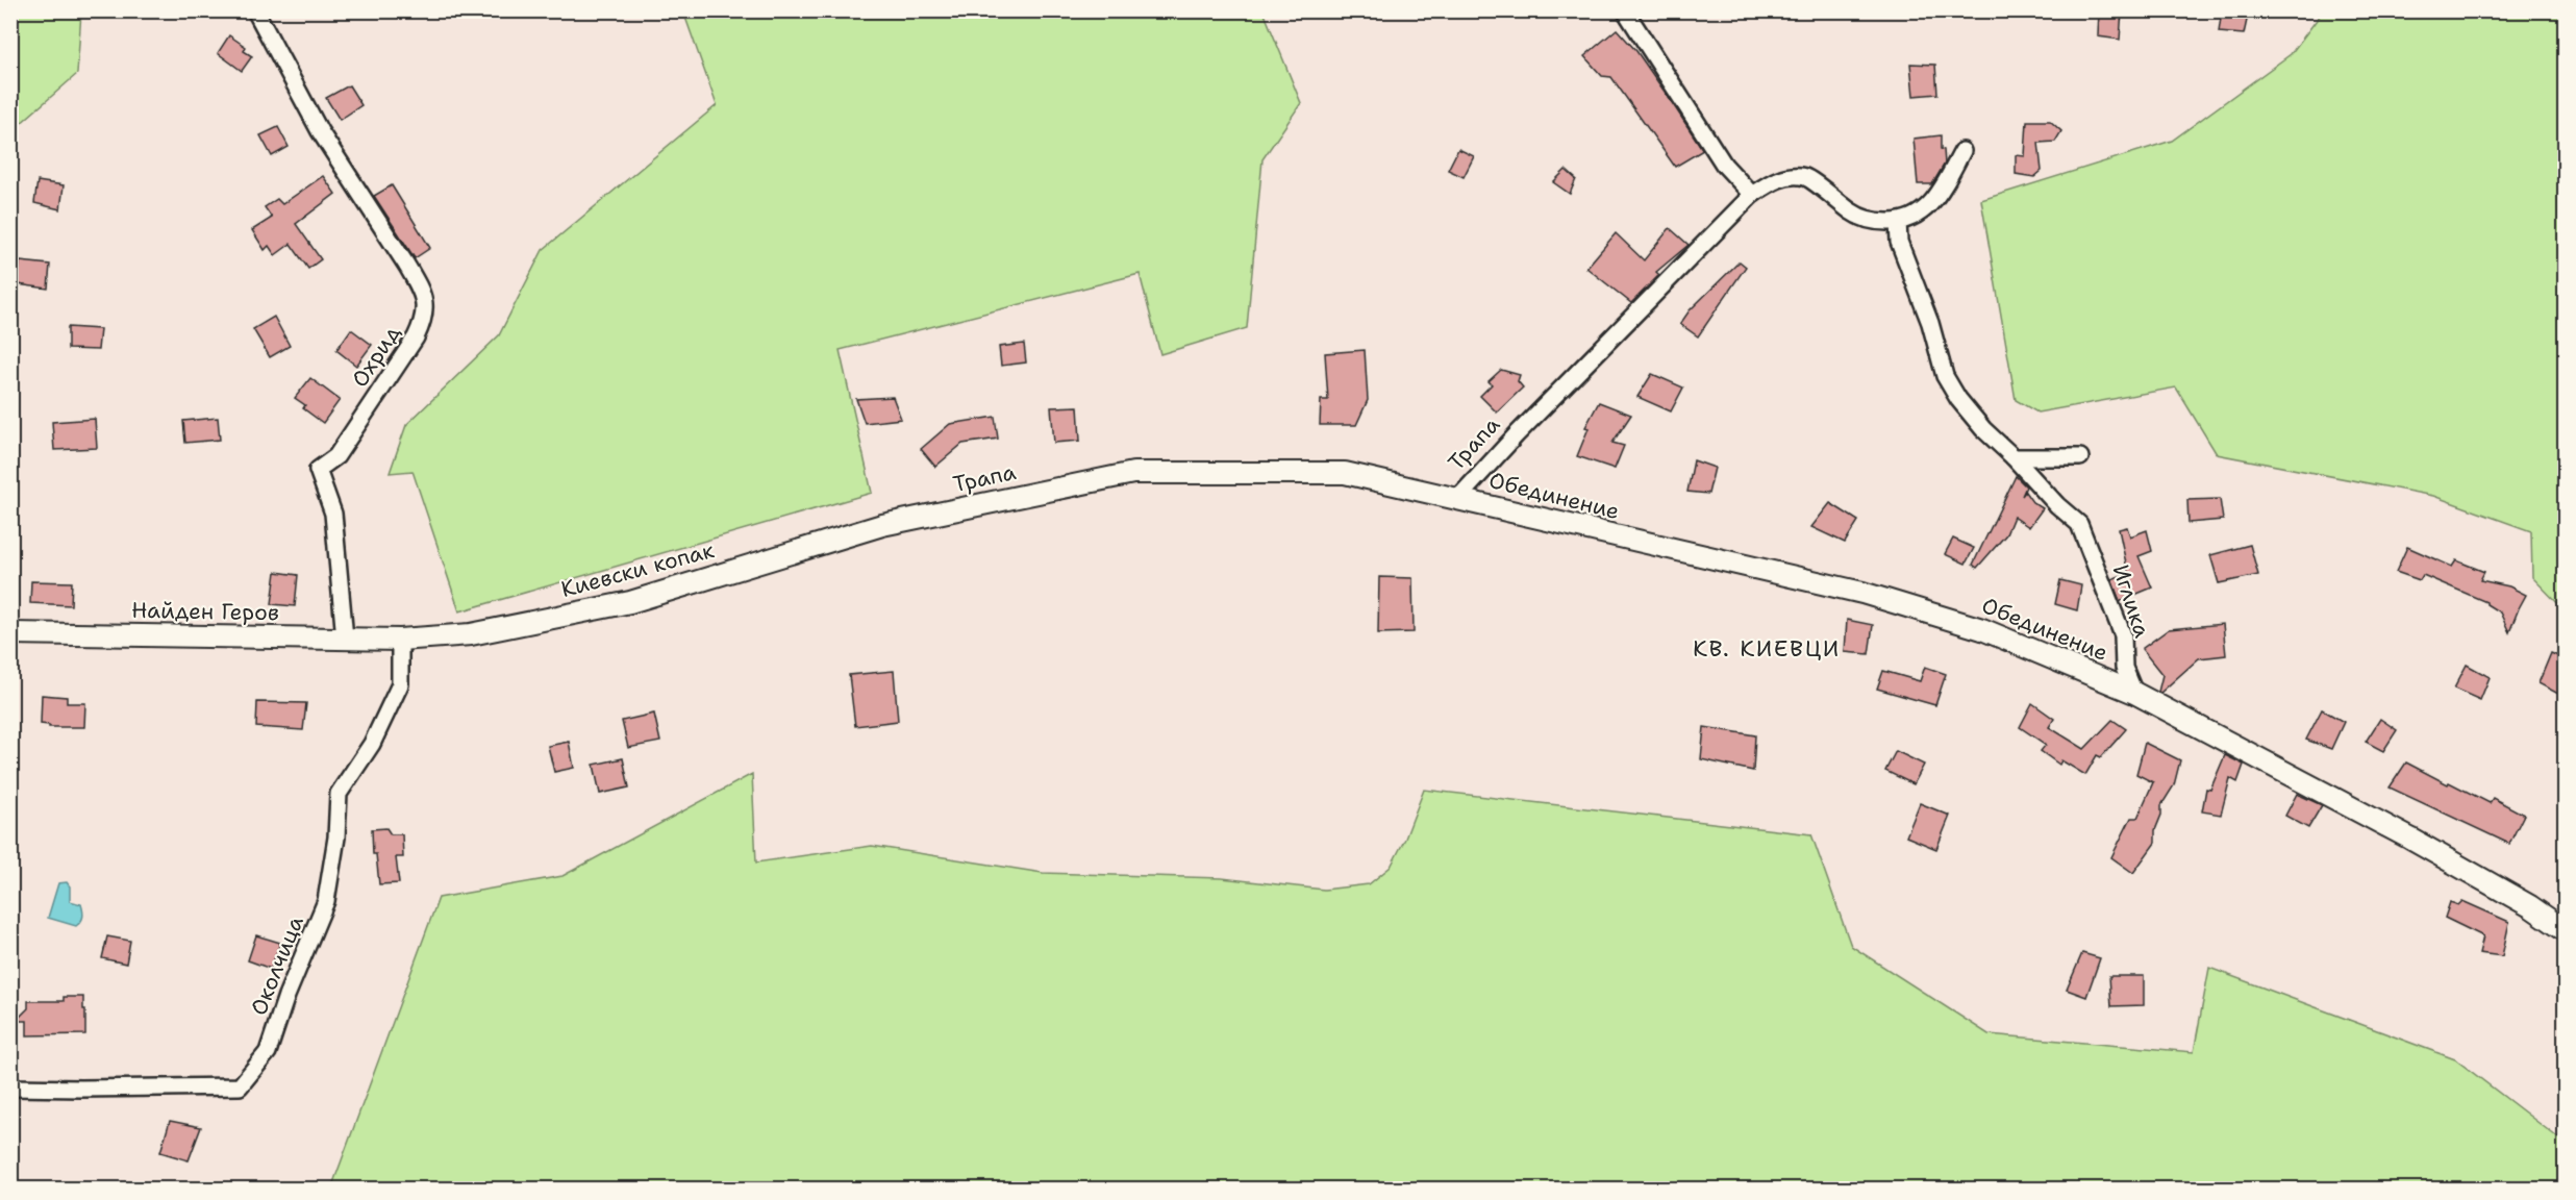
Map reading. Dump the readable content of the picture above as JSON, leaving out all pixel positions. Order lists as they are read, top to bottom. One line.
{"streets":{"street":["Охрид","Трапа","Обединение","Киевски копак","Иглика","Найден Геров","Околчица"]},"crossings":[["Охрид","Найден Геров"],["Трапа","Обединение"],["Трапа","Киевски копак"],["Обединение","Иглика"],["Киевски копак","Найден Геров"],["Киевски копак","Околчица"],["Найден Геров","Околчица"]],"districts":["КВ. КИЕВЦИ"]}
